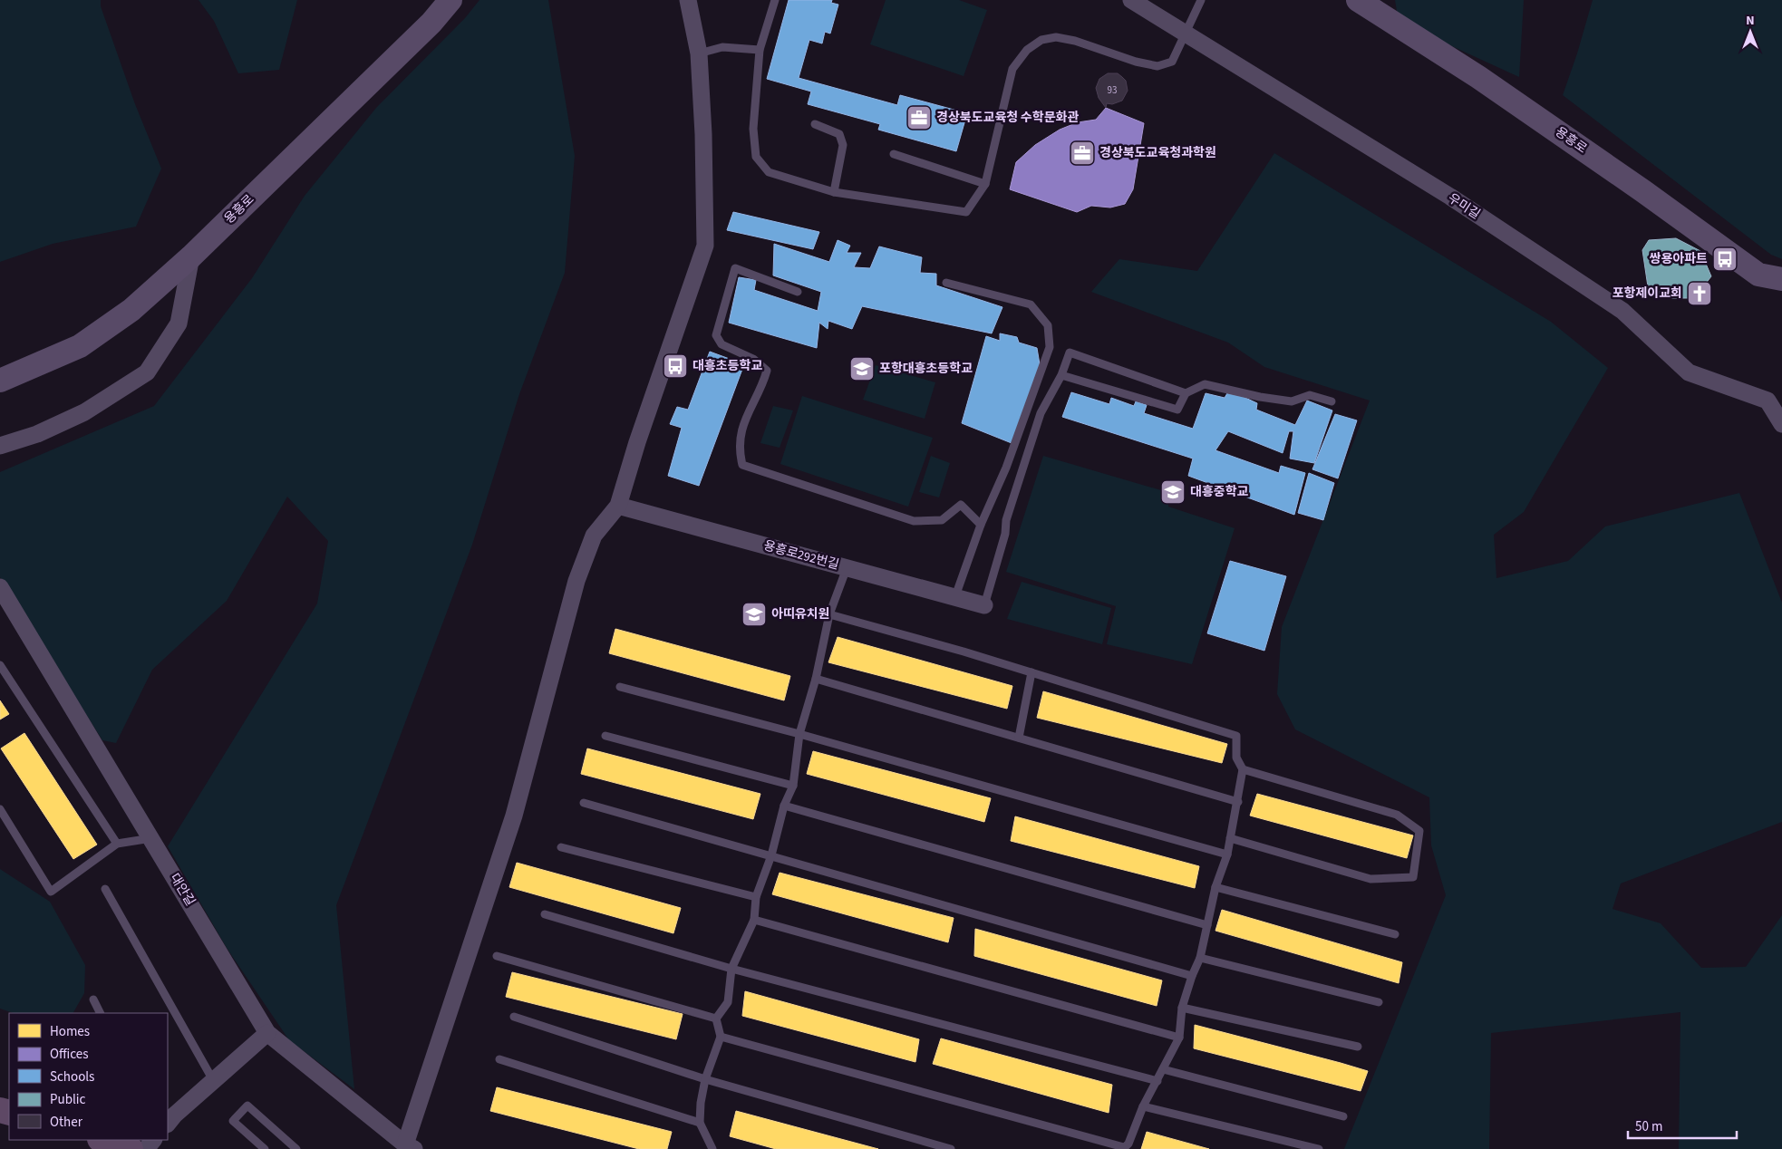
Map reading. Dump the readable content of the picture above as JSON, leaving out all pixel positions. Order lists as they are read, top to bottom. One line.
{"streets":{"main road":["용흥로"],"street":["우미길","용흥로292번길","대안길"]},"places":{"office":["경상북도교육청 수학문화관","경상북도교육청과학원"],"bus stop":["쌍용아파트","대흥초등학교"],"church":["포항제이교회"],"school or university":["포항대흥초등학교","대흥중학교","아띠유치원"]},"house_numbers":["93"],"legend":["Homes","Offices","Schools","Public","Other"],"scale_bar":"50 m","north":"top"}
